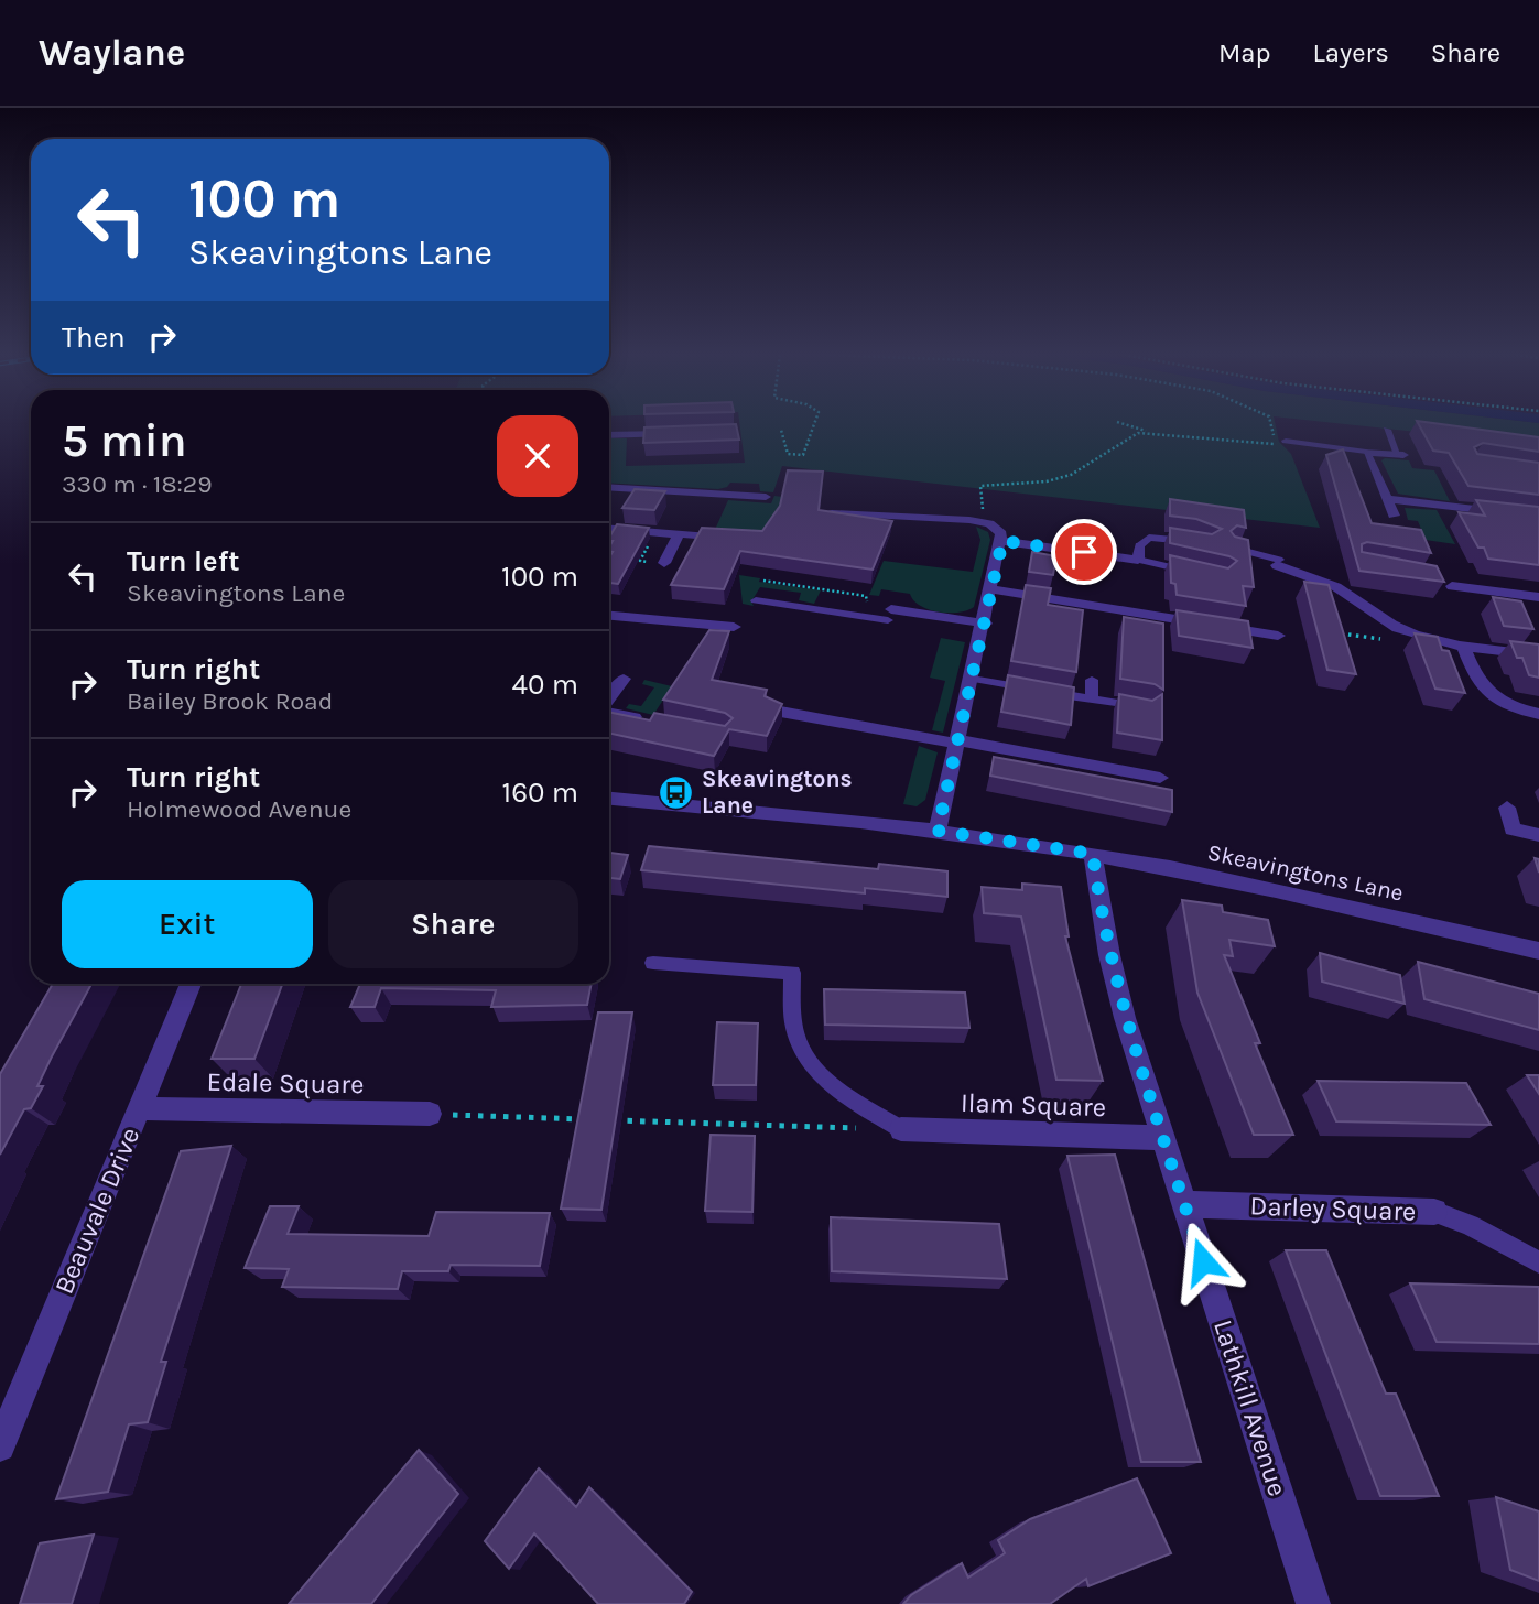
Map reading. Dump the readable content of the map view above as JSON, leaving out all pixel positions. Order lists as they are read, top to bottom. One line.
{"streets":{"street":["Skeavingtons Lane","Edale Square","Ilam Square","Darley Square","Beauvale Drive","Lathkill Avenue"]},"crossings":[["Skeavingtons Lane","Lathkill Avenue"],["Edale Square","Beauvale Drive"],["Ilam Square","Lathkill Avenue"],["Darley Square","Lathkill Avenue"]],"places":{"bus stop":["Skeavingtons Lane"]},"page":{"header":"Waylane","nav":["Map","Layers","Share"],"turn":["100 m","Skeavingtons Lane"],"then":"Then","heading":["5 min","330 m · 18:29"],"list":[{"name":"Turn left","note":"Skeavingtons Lane","value":"100 m"},{"name":"Turn right","note":"Bailey Brook Road","value":"40 m"},{"name":"Turn right","note":"Holmewood Avenue","value":"160 m"}],"buttons":["Exit","Share"]}}
